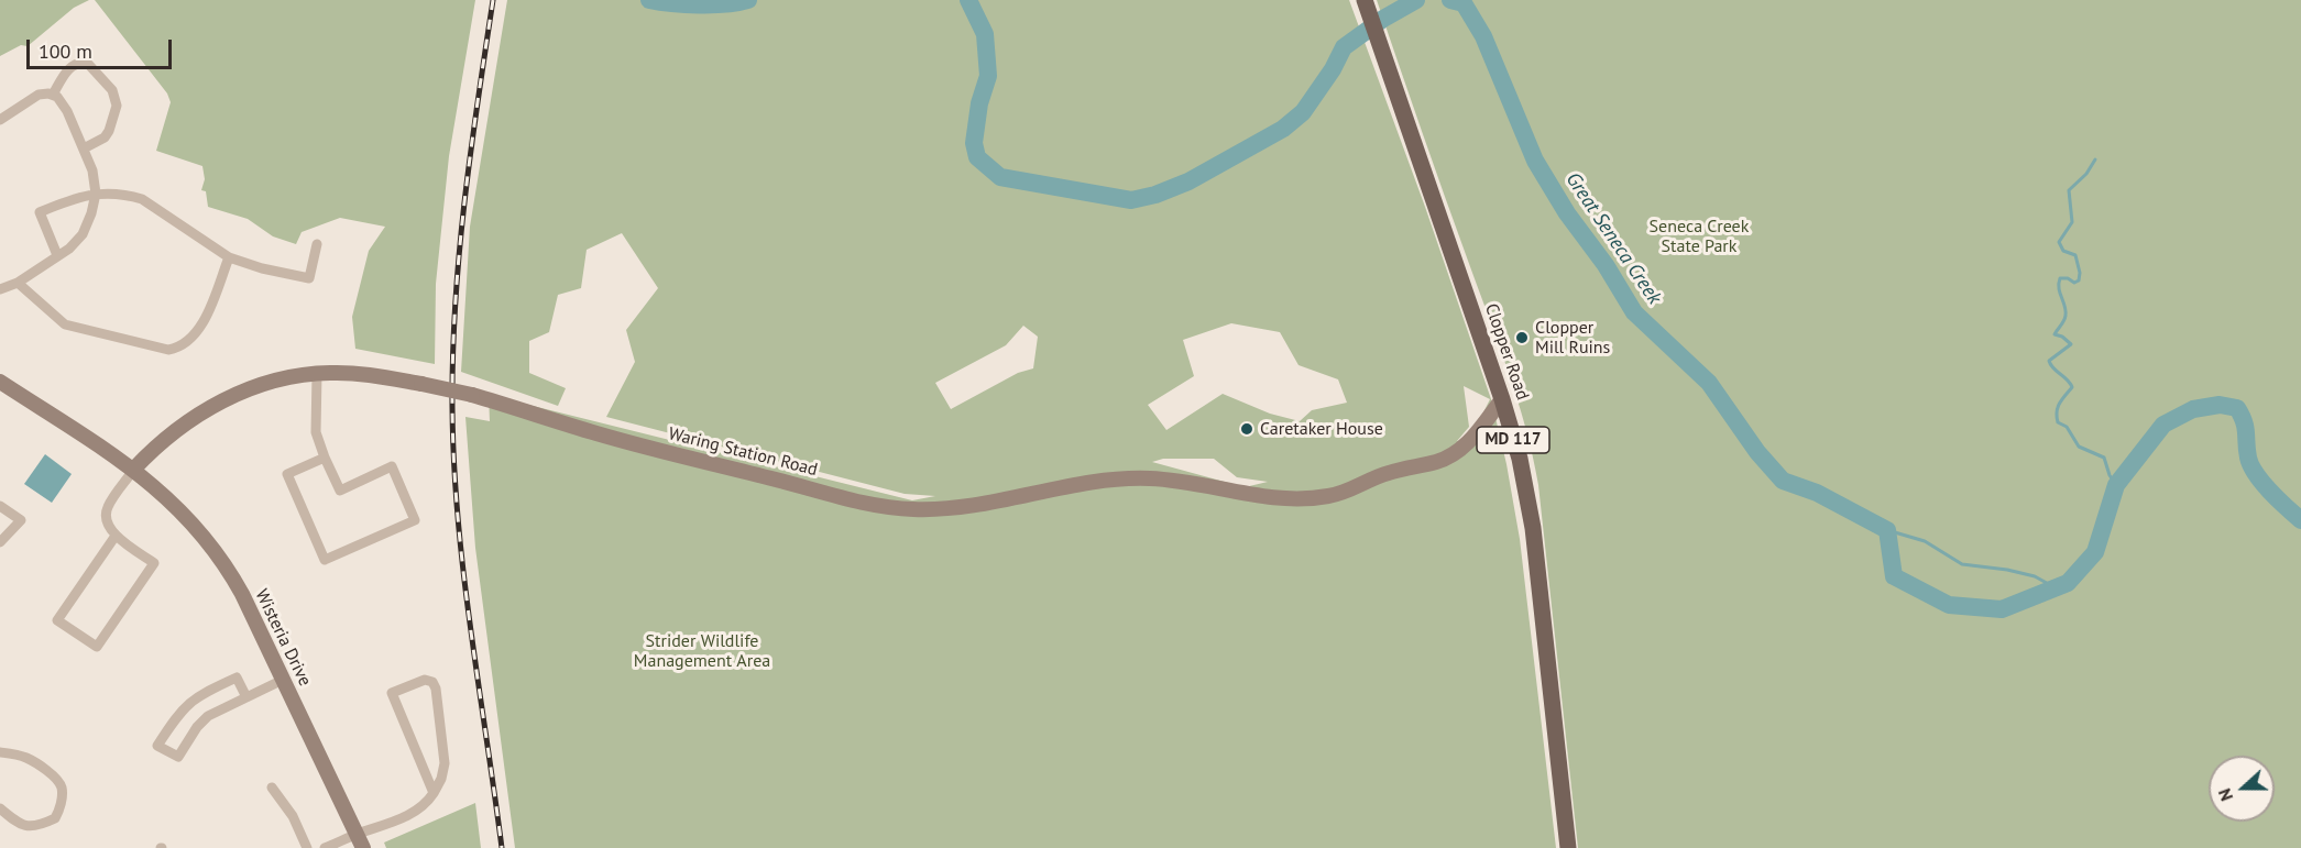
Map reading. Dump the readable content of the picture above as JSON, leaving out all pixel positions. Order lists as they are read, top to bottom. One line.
{"streets":{"main road":["Clopper Road","MD 117"],"street":["Waring Station Road","Wisteria Drive"]},"crossings":[["Clopper Road","Waring Station Road"],["Waring Station Road","Wisteria Drive"]],"water":["Great Seneca Creek"],"parks":["Seneca Creek State Park","Strider Wildlife Management Area"],"places":["Clopper Mill Ruins","Caretaker House"],"scale_bar":"100 m","north":"left"}
